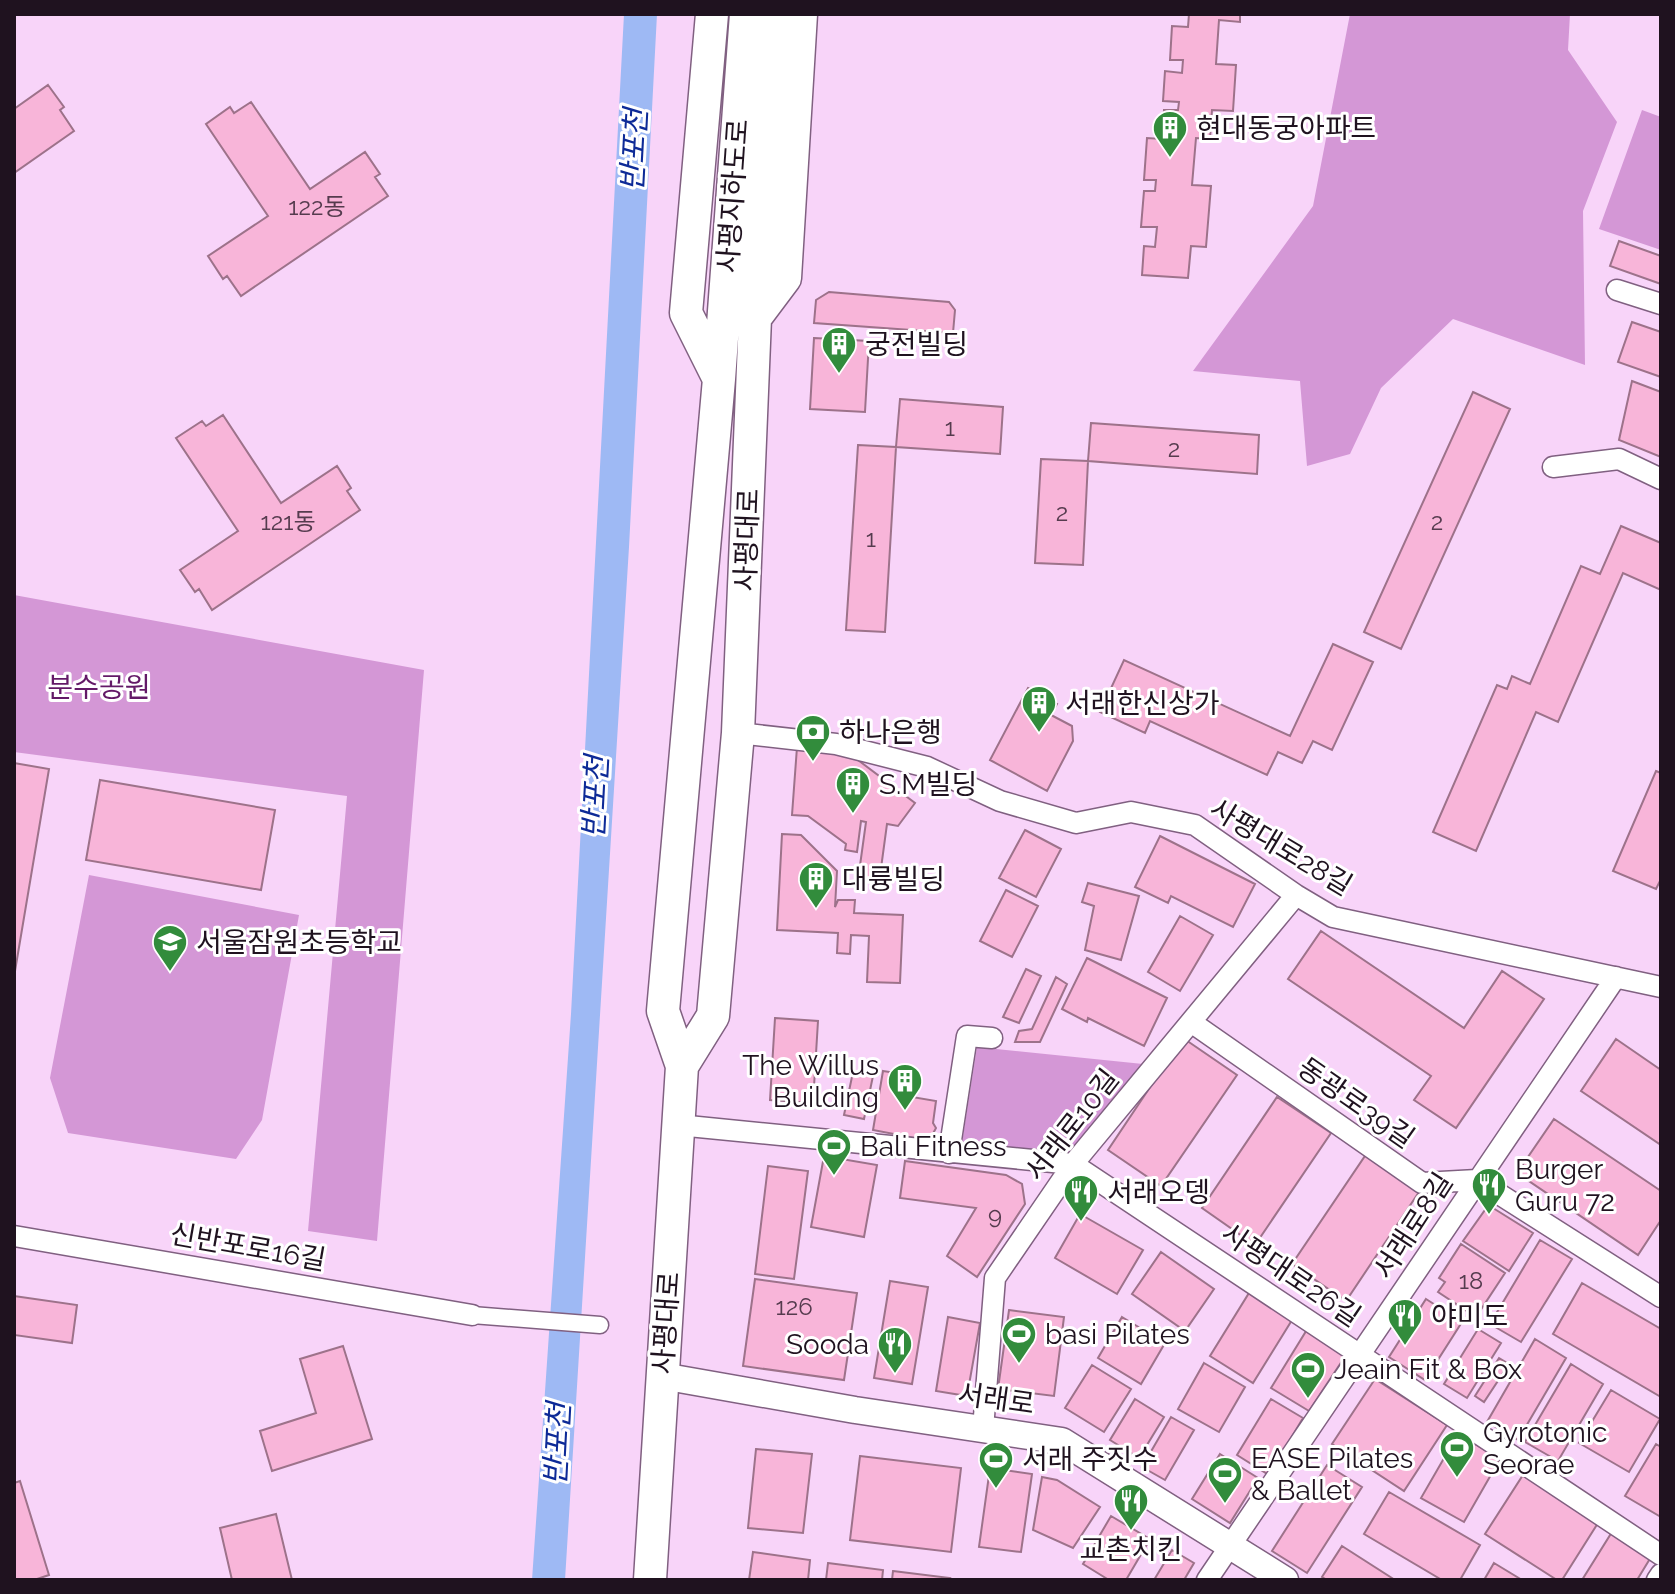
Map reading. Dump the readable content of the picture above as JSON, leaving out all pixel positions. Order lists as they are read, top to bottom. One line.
{"streets":{"main road":["사평지하도로","사평대로"],"street":["사평대로28길","동광로39길","서래로10길","서래로8길","신반포로16길","사평대로26길","서래로"]},"crossings":[["사평지하도로","사평대로"],["사평대로","사평대로28길"],["사평대로","사평대로26길"],["사평대로","서래로"],["사평대로28길","서래로10길"],["사평대로28길","서래로8길"],["동광로39길","서래로10길"],["동광로39길","서래로8길"],["서래로10길","사평대로26길"],["서래로10길","서래로"],["서래로8길","사평대로26길"],["서래로8길","서래로"]],"water":["반포천"],"parks":["분수공원"],"places":{"building":["현대동궁아파트","궁전빌딩","서래한신상가","S.M빌딩","대륭빌딩","The Willus Building"],"bank":["하나은행"],"school or university":["서울잠원초등학교"],"sports":["Bali Fitness","basi Pilates","Jeain Fit & Box","Gyrotonic Seorae","서래 주짓수","EASE Pilates & Ballet"],"restaurant":["Burger Guru 72","서래오뎅","야미도","Sooda","교촌치킨"]},"house_numbers":["122동","1","2","2","121동","2","1","9","18","126"]}
